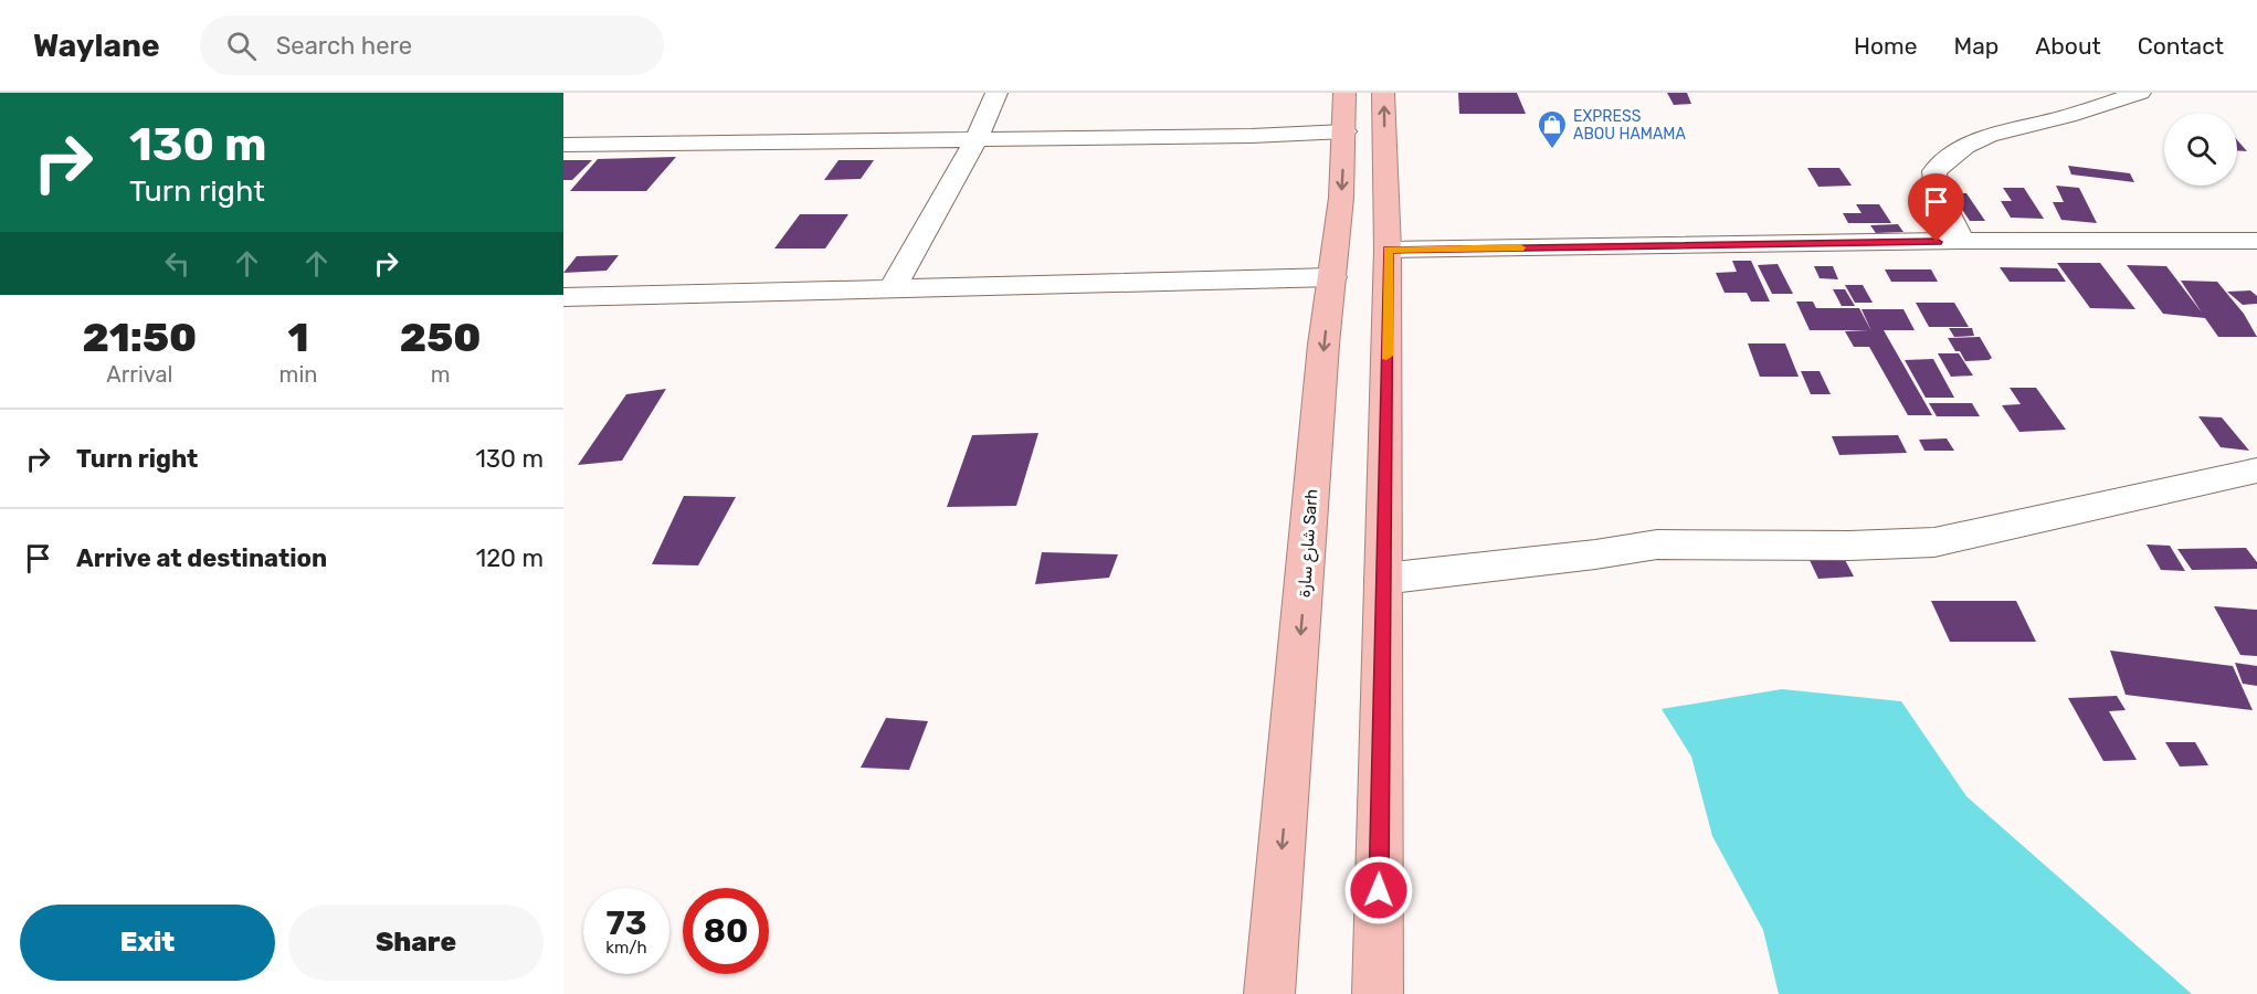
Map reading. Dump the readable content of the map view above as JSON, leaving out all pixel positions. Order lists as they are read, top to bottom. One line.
{"streets":{"highway":["شارع سارة Sarh"]},"places":{"shop":["EXPRESS ABOU HAMAMA"]},"page":{"header":"Waylane","search":"Search here","nav":["Home","Map","About","Contact"],"turn":["130 m","Turn right"],"eta":["21:50","Arrival","1","min","250","m"],"list":[{"name":"Turn right","value":"130 m"},{"name":"Arrive at destination","value":"120 m"}],"speed":"73 km/h","limit":"80","buttons":["Exit","Share"]}}
